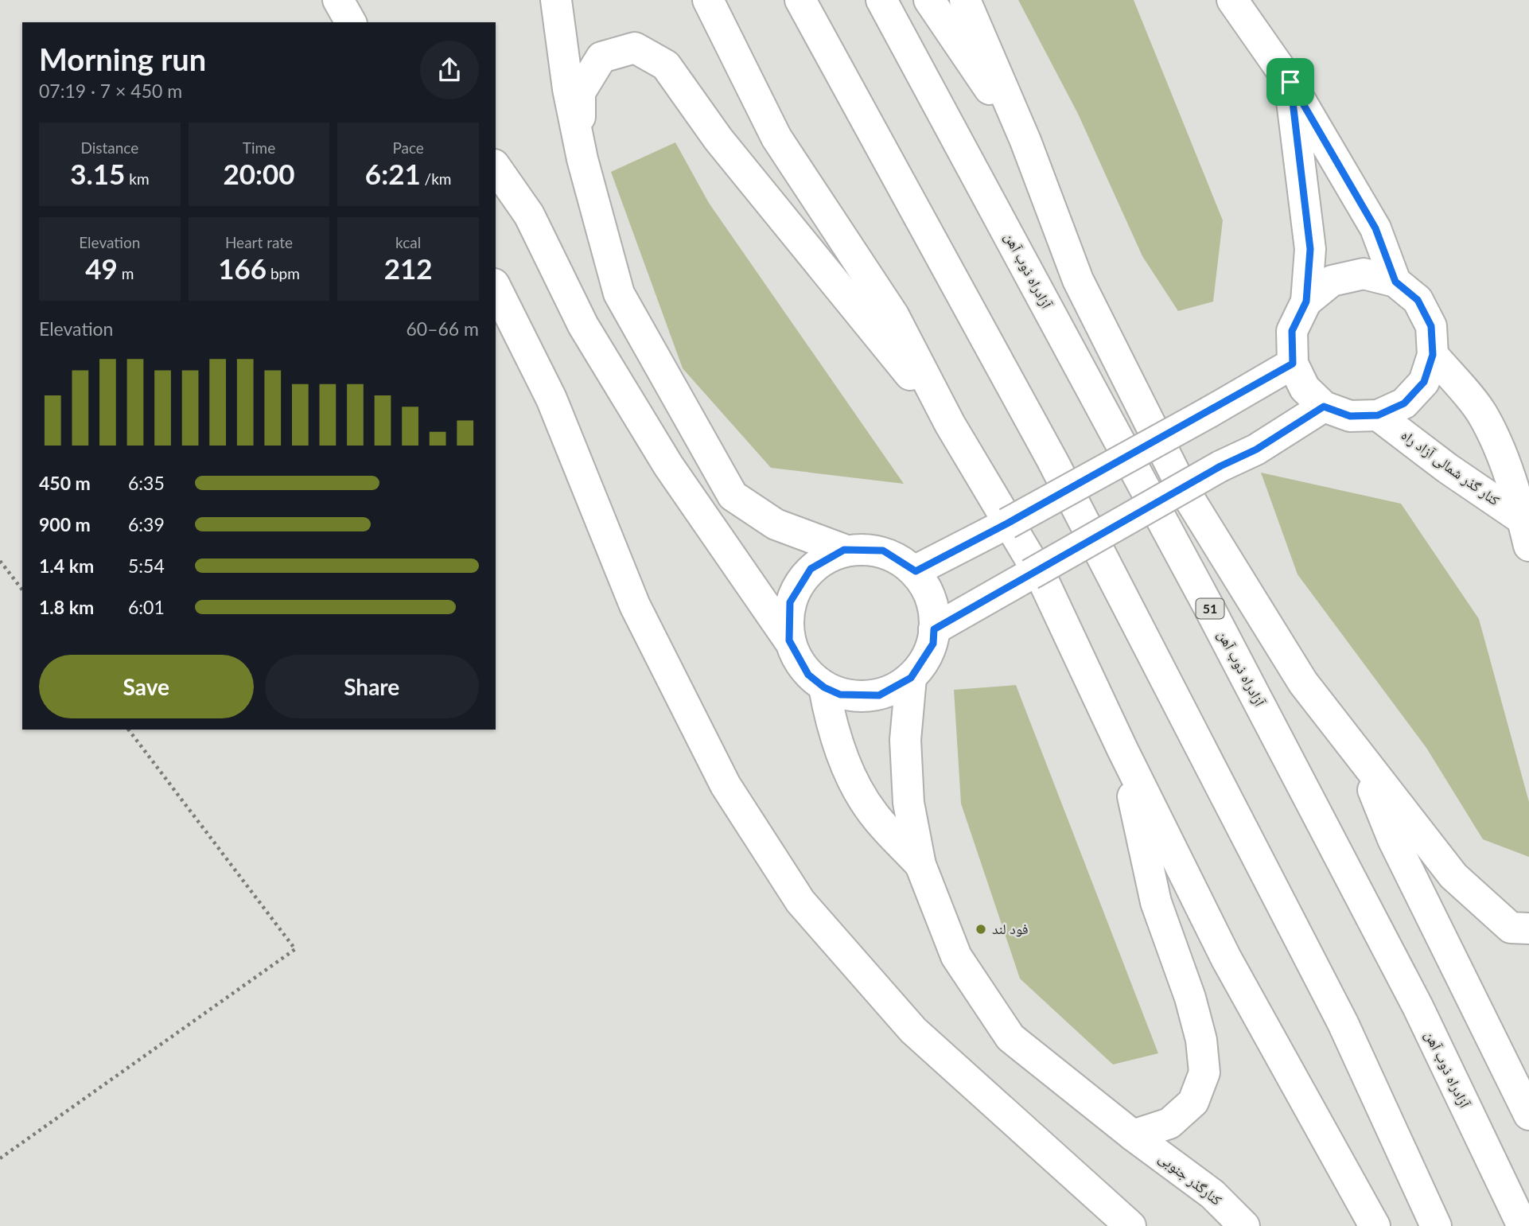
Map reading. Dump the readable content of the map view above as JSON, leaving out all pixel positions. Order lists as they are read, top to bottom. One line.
{"streets":{"main road":["آزادراه ذوب آهن","کنار گذر شمالی آزاد راه","51","کنارگذر جنوبی"]},"places":["فود لند"],"page":{"heading":["Morning run","07:19 · 7 × 450 m"],"stats":[["Distance","3.15 km"],["Time","20:00"],["Pace","6:21 /km"],["Elevation","49 m"],["Heart rate","166 bpm"],["kcal","212"]],"chart":["Elevation","60–66 m"],"list":[{"name":"450 m","note":"6:35"},{"name":"900 m","note":"6:39"},{"name":"1.4 km","note":"5:54"},{"name":"1.8 km","note":"6:01"}],"buttons":["Save","Share"]}}
